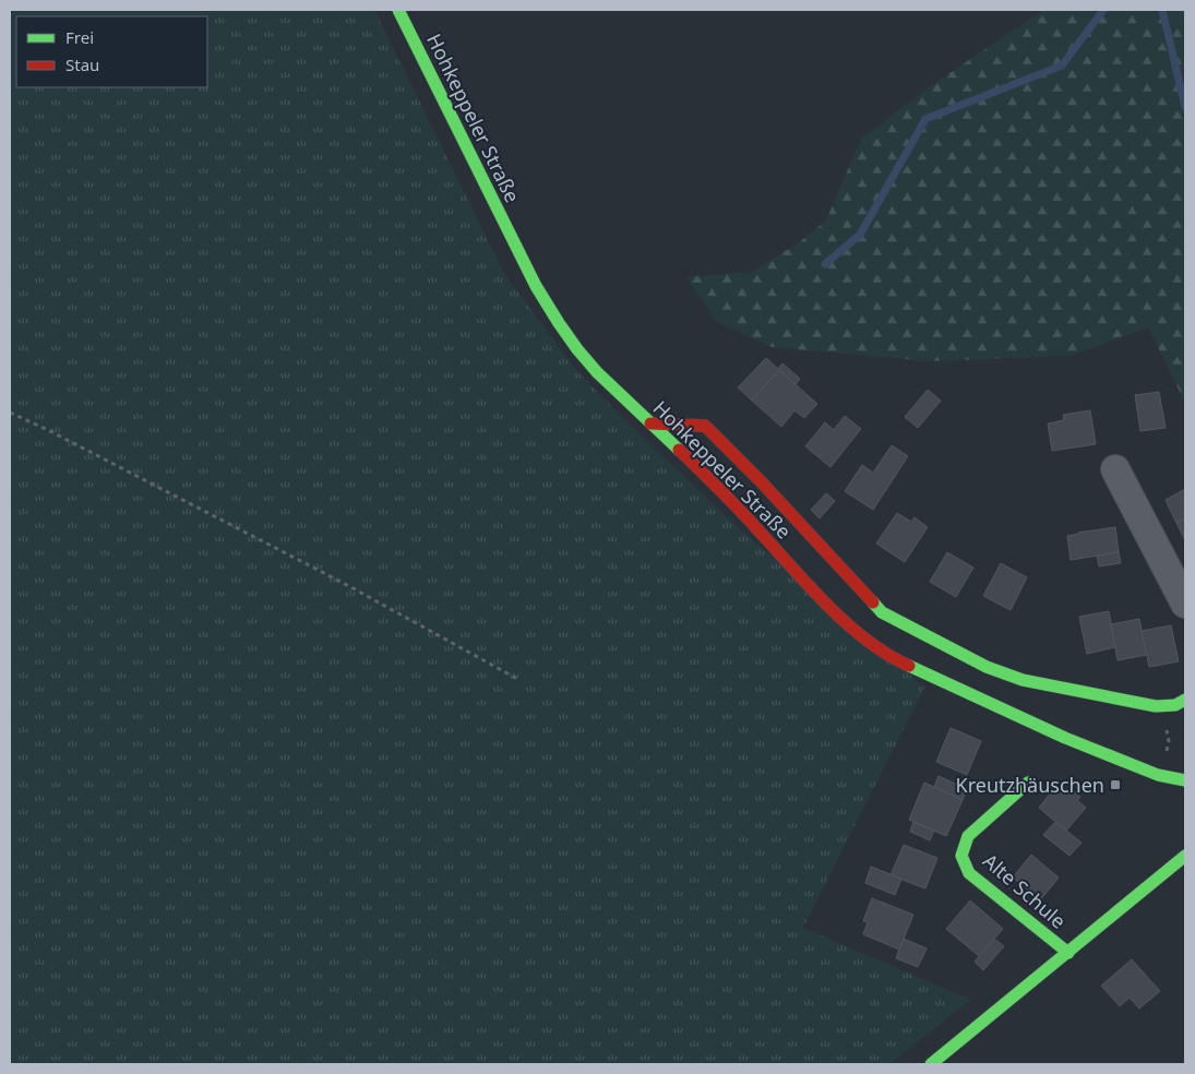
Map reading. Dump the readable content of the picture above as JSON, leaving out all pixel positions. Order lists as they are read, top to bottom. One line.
{"streets":{"street":["Hohkeppeler Straße","Alte Schule"]},"places":{"transit":["Kreutzhäuschen"]},"legend":["Frei","Stau"]}
